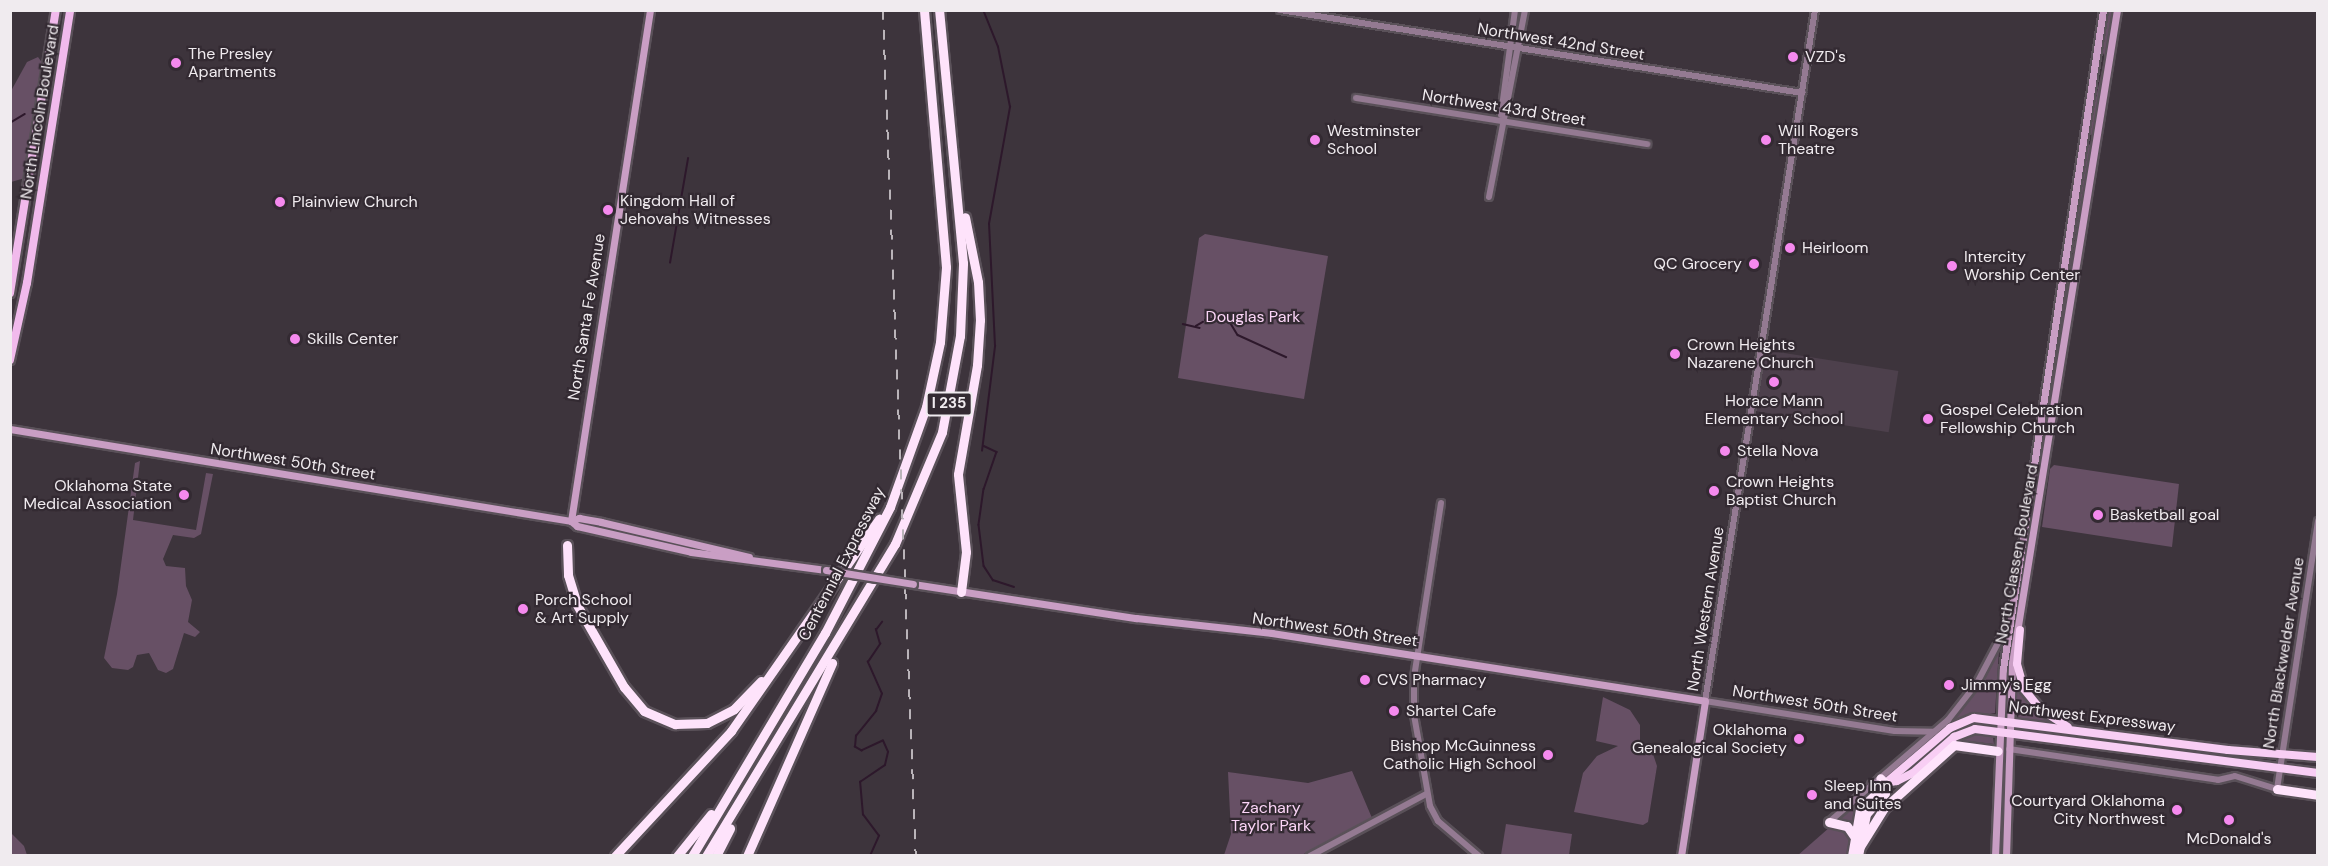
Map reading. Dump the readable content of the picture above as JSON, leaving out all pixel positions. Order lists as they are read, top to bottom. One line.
{"streets":{"highway":["I 235","Centennial Expressway","Northwest Expressway"],"main road":["North Lincoln Boulevard","North Santa Fe Avenue","Northwest 50th Street","North Classen Boulevard","North Western Avenue"],"street":["Northwest 42nd Street","Northwest 43rd Street","North Blackwelder Avenue"]},"crossings":[["Northwest 42nd Street","North Western Avenue"],["North Santa Fe Avenue","Northwest 50th Street"],["Northwest 50th Street","North Western Avenue"],["North Classen Boulevard","Northwest Expressway"],["North Blackwelder Avenue","Northwest Expressway"]],"parks":["Douglas Park","Zachary Taylor Park"],"places":["VZD's","The Presley Apartments","Westminster School","Will Rogers Theatre","Plainview Church","Kingdom Hall of Jehovahs Witnesses","Heirloom","QC Grocery","Intercity Worship Center","Skills Center","Crown Heights Nazarene Church","Horace Mann Elementary School","Gospel Celebration Fellowship Church","Stella Nova","Crown Heights Baptist Church","Oklahoma State Medical Association","Basketball goal","Porch School & Art Supply","CVS Pharmacy","Jimmy's Egg","Shartel Cafe","Oklahoma Genealogical Society","Bishop McGuinness Catholic High School","Sleep Inn and Suites","Courtyard Oklahoma City Northwest","McDonald's"]}
